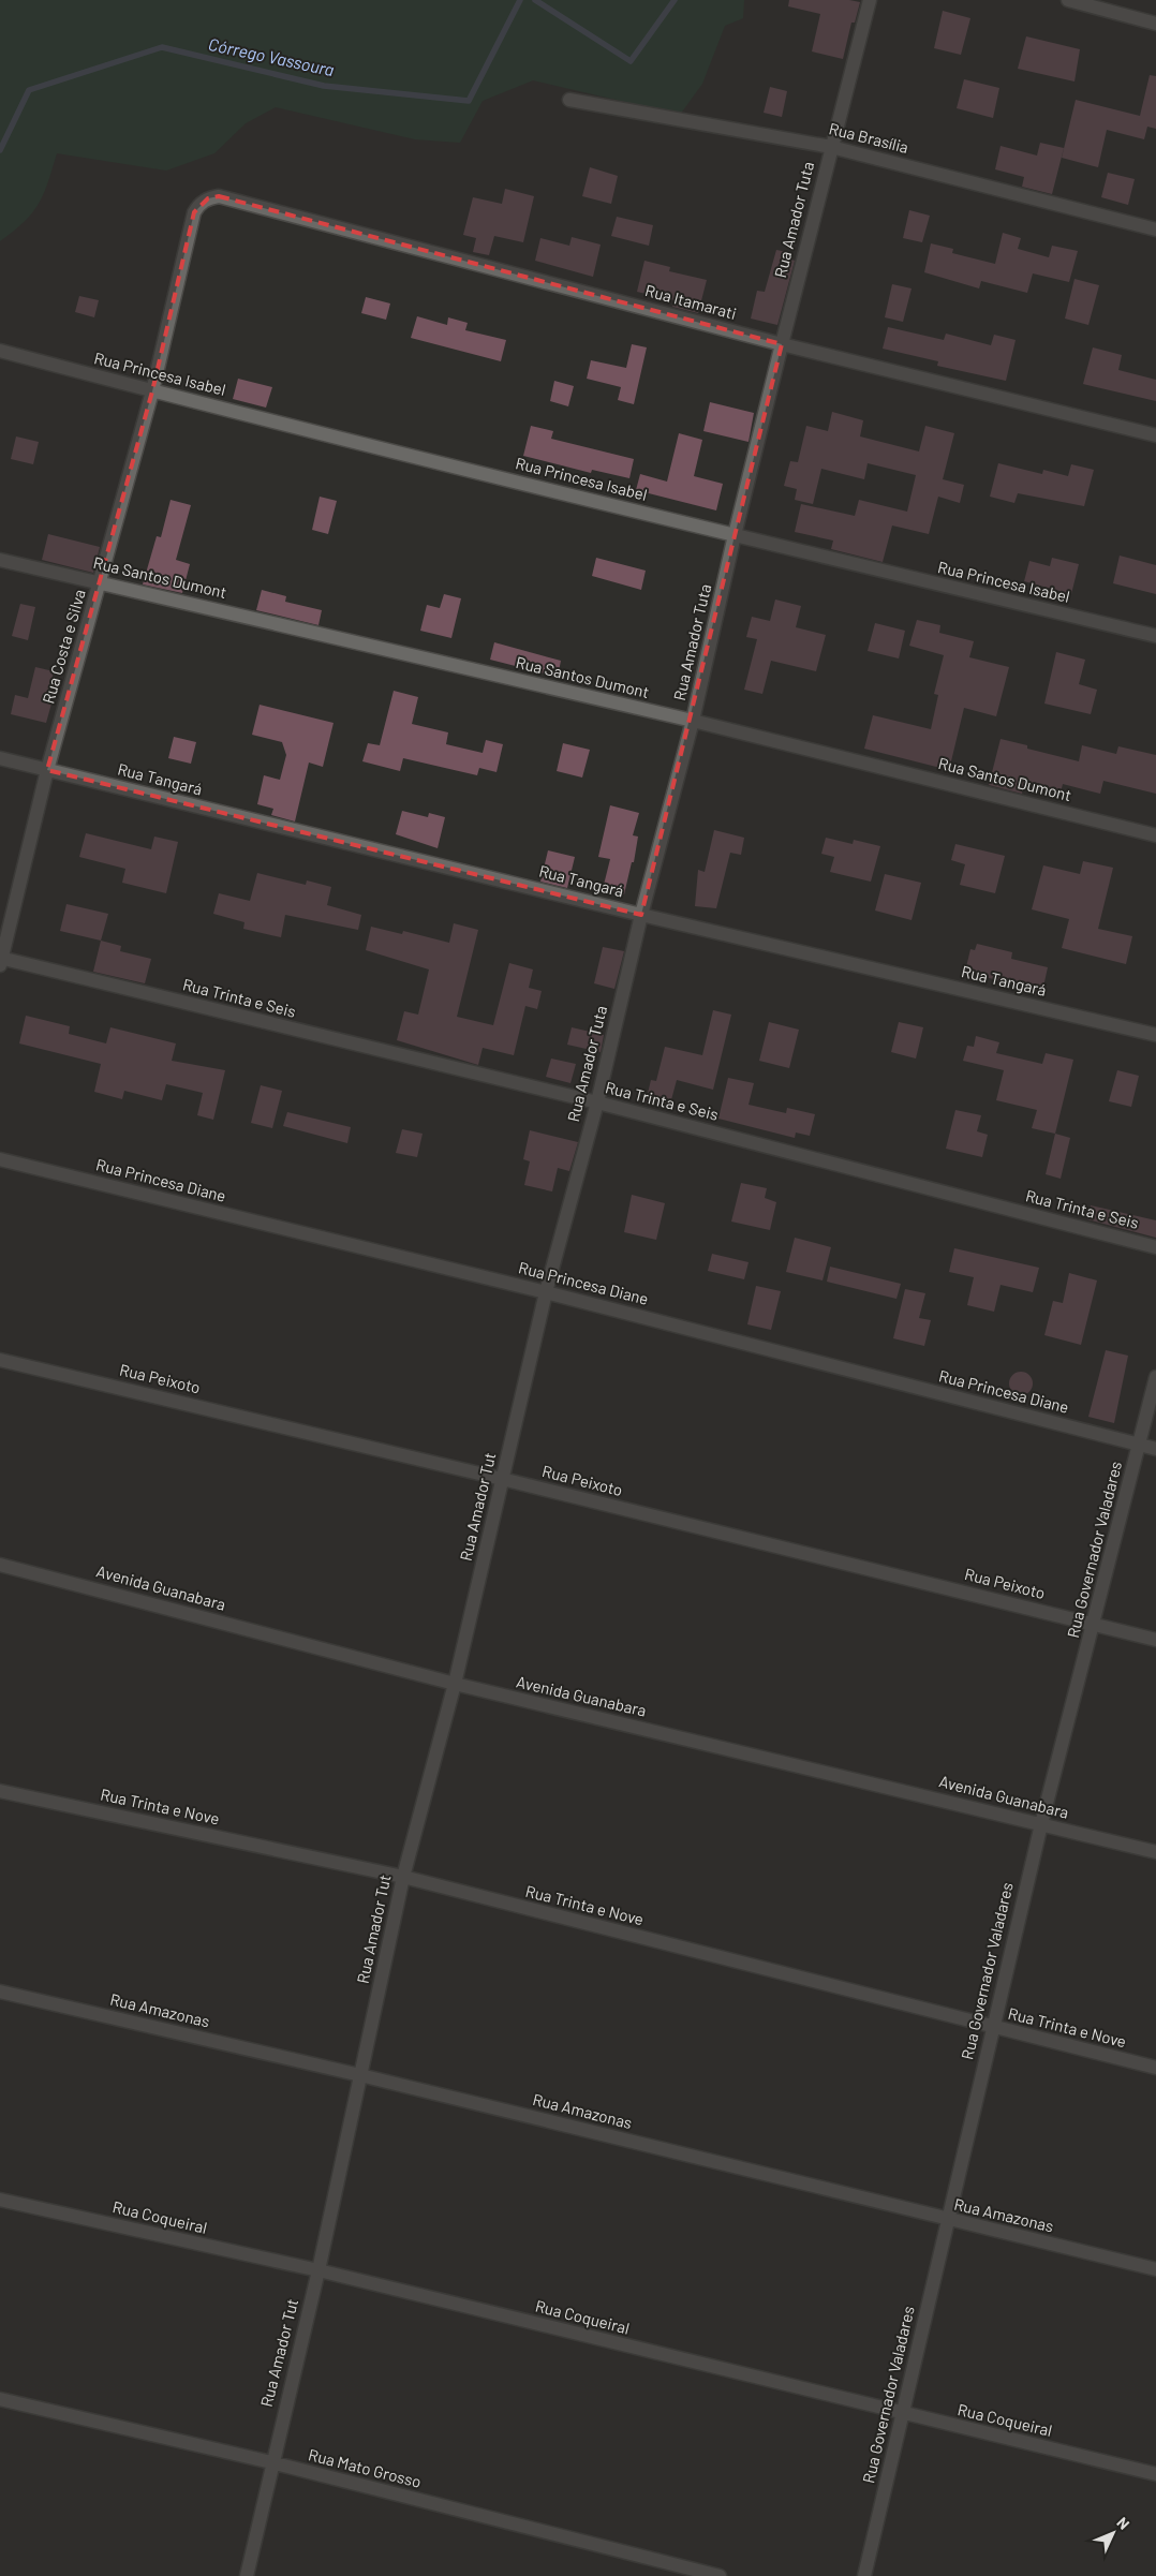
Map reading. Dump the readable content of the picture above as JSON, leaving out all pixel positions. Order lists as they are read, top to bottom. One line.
{"streets":{"street":["Rua Brasília","Rua Amador Tuta","Rua Itamarati","Rua Princesa Isabel","Rua Santos Dumont","Rua Costa e Silva","Rua Tangará","Rua Trinta e Seis","Rua Princesa Diane","Rua Peixoto","Rua Amador Tut","Rua Governador Valadares","Avenida Guanabara","Rua Trinta e Nove","Rua Amazonas","Rua Coqueiral","Rua Mato Grosso"]},"crossings":[["Rua Brasília","Rua Amador Tuta"],["Rua Amador Tuta","Rua Itamarati"],["Rua Amador Tuta","Rua Princesa Isabel"],["Rua Amador Tuta","Rua Santos Dumont"],["Rua Amador Tuta","Rua Tangará"],["Rua Amador Tuta","Rua Trinta e Seis"],["Rua Amador Tuta","Rua Princesa Diane"],["Rua Amador Tuta","Rua Amador Tut"],["Rua Itamarati","Rua Costa e Silva"],["Rua Princesa Isabel","Rua Costa e Silva"],["Rua Santos Dumont","Rua Costa e Silva"],["Rua Costa e Silva","Rua Tangará"],["Rua Costa e Silva","Rua Trinta e Seis"],["Rua Princesa Diane","Rua Amador Tut"],["Rua Princesa Diane","Rua Governador Valadares"],["Rua Peixoto","Rua Amador Tut"],["Rua Peixoto","Rua Governador Valadares"],["Rua Amador Tut","Avenida Guanabara"],["Rua Amador Tut","Rua Trinta e Nove"],["Rua Amador Tut","Rua Amazonas"],["Rua Amador Tut","Rua Coqueiral"],["Rua Amador Tut","Rua Mato Grosso"],["Rua Governador Valadares","Avenida Guanabara"],["Rua Governador Valadares","Rua Trinta e Nove"],["Rua Governador Valadares","Rua Amazonas"],["Rua Governador Valadares","Rua Coqueiral"]],"water":["Córrego Vassoura"],"north":"top right"}
